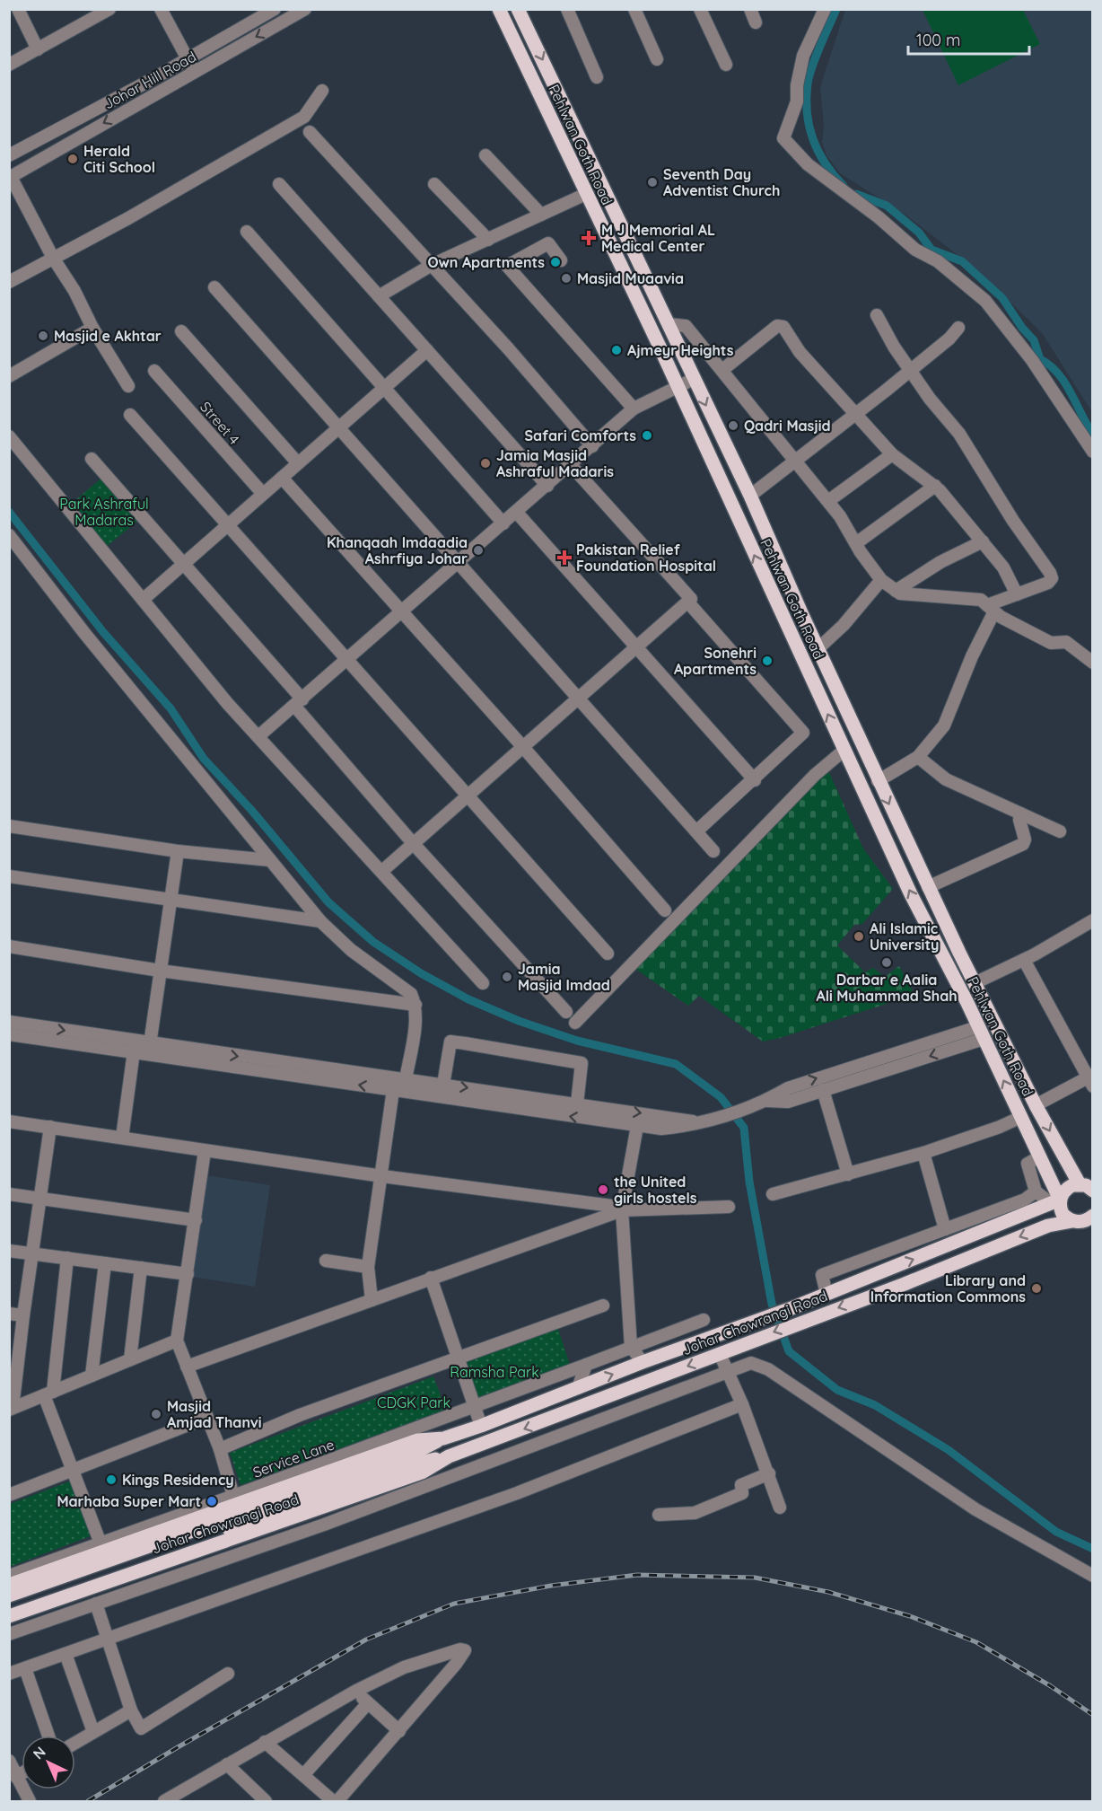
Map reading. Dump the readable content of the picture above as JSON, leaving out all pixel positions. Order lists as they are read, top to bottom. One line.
{"streets":{"main road":["Pehlwan Goth Road","Johar Chowrangi Road"],"street":["Johar Hill Road","Street 4","Service Lane"]},"crossings":[["Pehlwan Goth Road","Johar Chowrangi Road"],["Johar Chowrangi Road","Service Lane"]],"parks":["Park Ashraful Madaras","Ramsha Park","CDGK Park"],"places":{"other":["Herald Citi School","Seventh Day Adventist Church","Own Apartments","Masjid Muaavia","Masjid e Akhtar","Ajmeyr Heights","Qadri Masjid","Safari Comforts","Jamia Masjid Ashraful Madaris","Khanqaah Imdaadia Ashrfiya Johar","Sonehri Apartments","Ali Islamic University","Darbar e Aalia Ali Muhammad Shah","Jamia Masjid Imdad","the United girls hostels","Library and Information Commons","Masjid Amjad Thanvi","Kings Residency","Marhaba Super Mart"],"health":["M J Memorial AL Medical Center","Pakistan Relief Foundation Hospital"]},"scale_bar":"100 m","north":"top left"}
